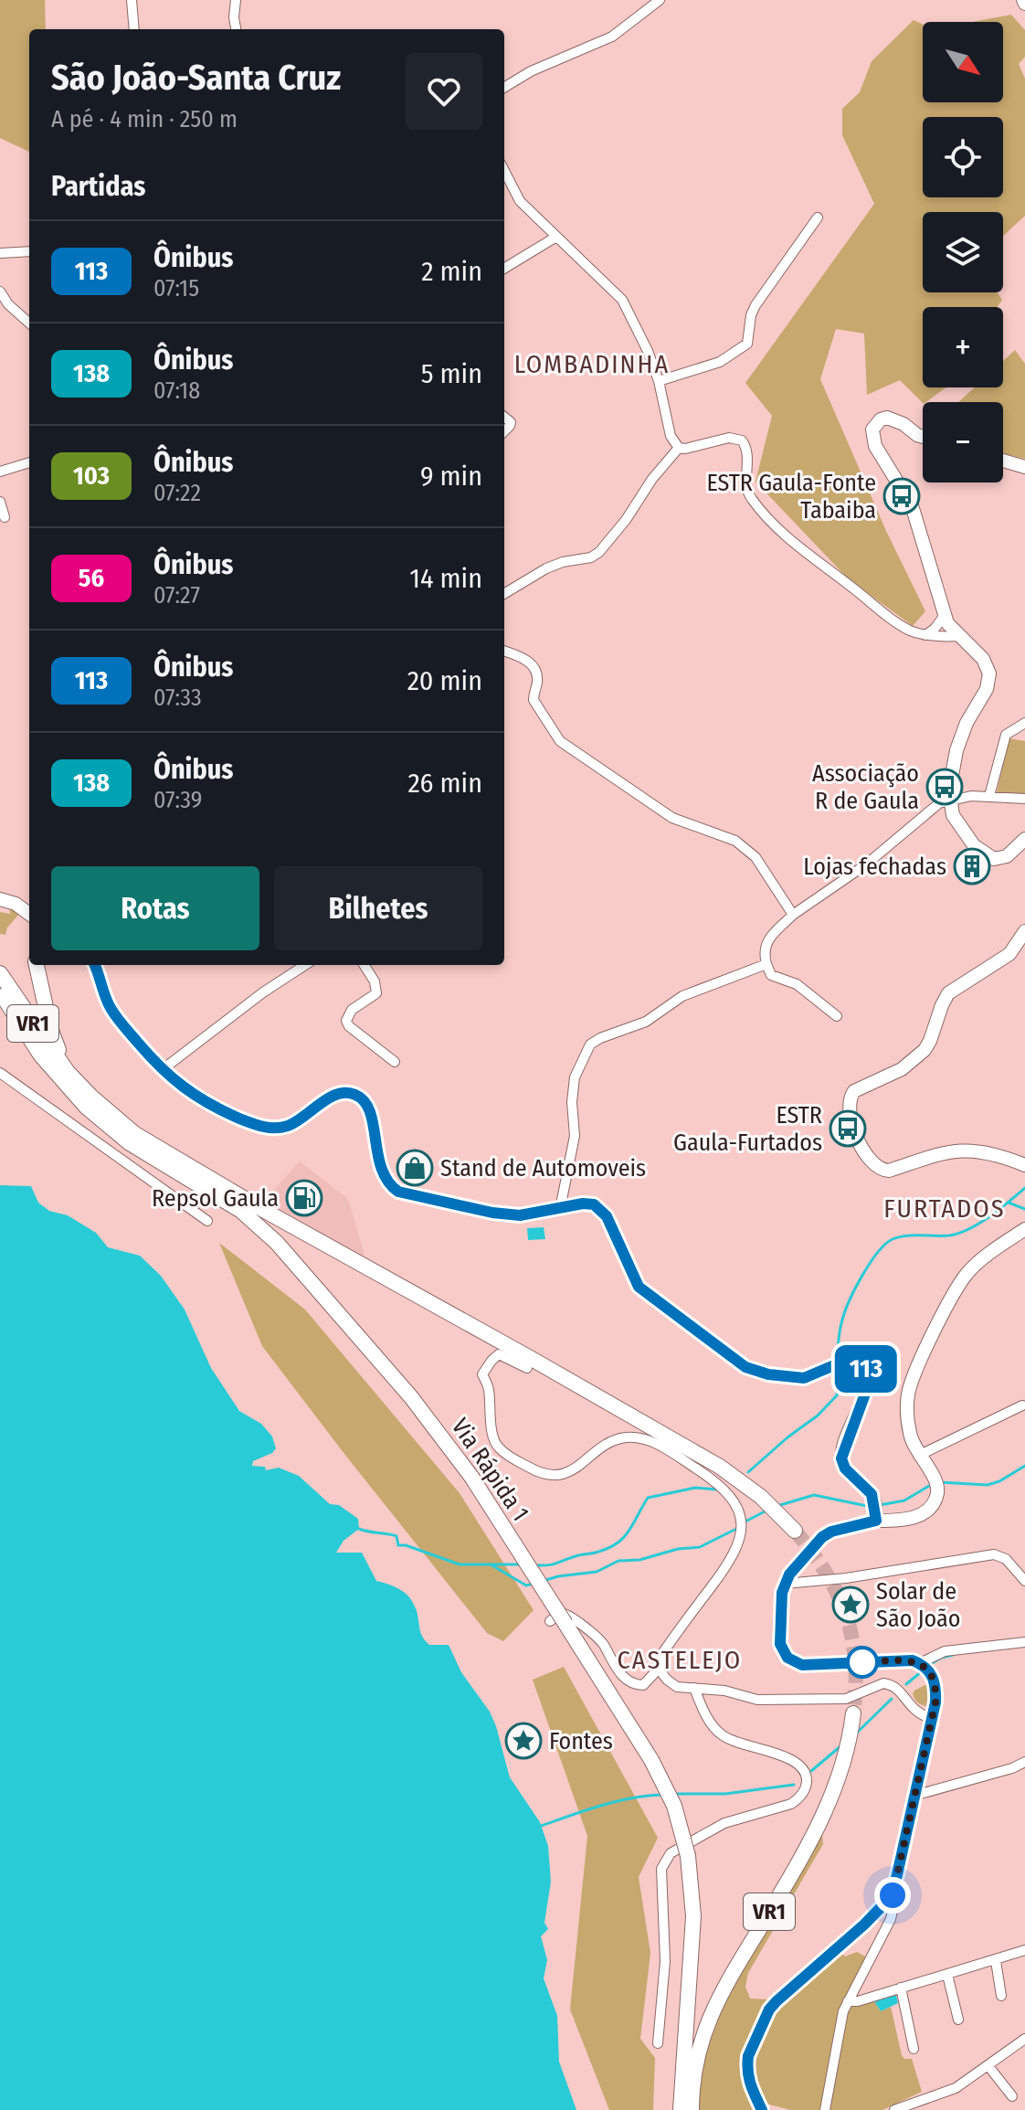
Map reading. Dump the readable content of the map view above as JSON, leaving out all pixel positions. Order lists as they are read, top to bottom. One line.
{"streets":{"highway":["VR1","Via Rápida 1"]},"districts":["LOMBADINHA","FURTADOS","CASTELEJO"],"places":{"bus stop":["ESTR Gaula-Fonte Tabaiba","Associação R de Gaula","ESTR Gaula-Furtados"],"building":["Lojas fechadas"],"shop":["Stand de Automoveis"],"fuel station":["Repsol Gaula"],"place":["Solar de São João","Fontes"]},"lines":["bus line 113"],"north":"bottom right","page":{"on_map":"113","map_buttons":["+","−"],"heading":[["São João-Santa Cruz","A pé · 4 min · 250 m"],"Partidas"],"list":[{"mark":"113","name":"Ônibus","note":"07:15","value":"2 min"},{"mark":"138","name":"Ônibus","note":"07:18","value":"5 min"},{"mark":"103","name":"Ônibus","note":"07:22","value":"9 min"},{"mark":"56","name":"Ônibus","note":"07:27","value":"14 min"},{"mark":"113","name":"Ônibus","note":"07:33","value":"20 min"},{"mark":"138","name":"Ônibus","note":"07:39","value":"26 min"}],"buttons":["Rotas","Bilhetes"]}}
